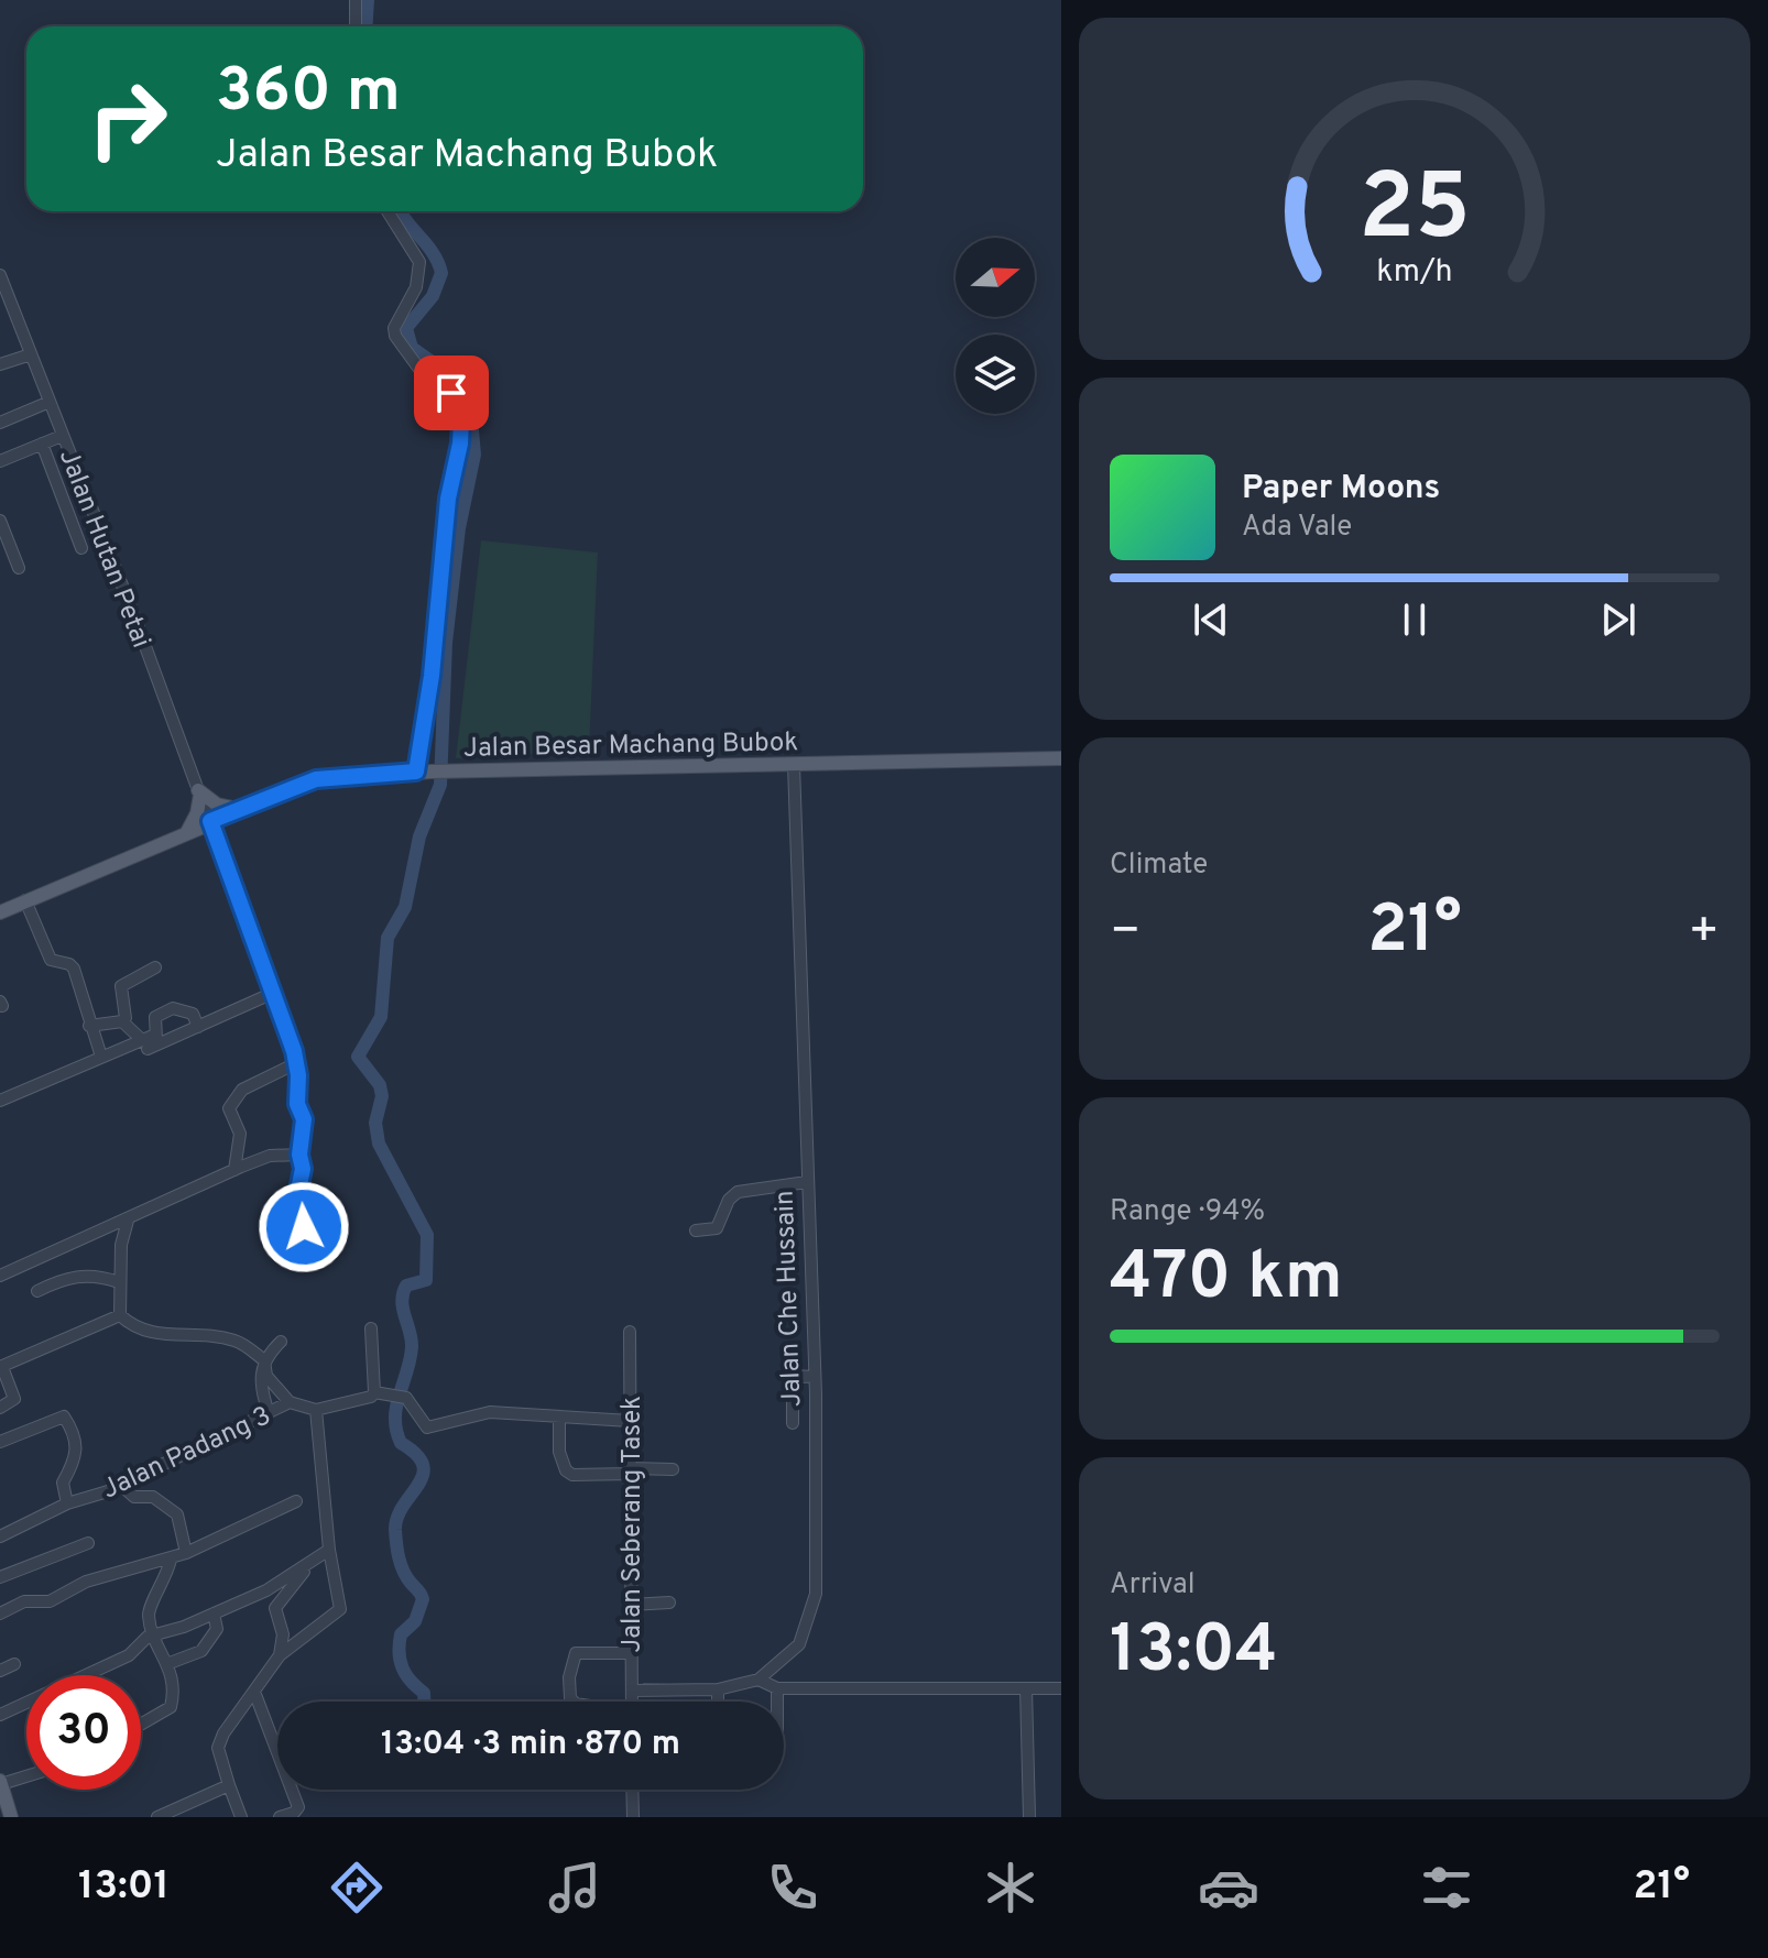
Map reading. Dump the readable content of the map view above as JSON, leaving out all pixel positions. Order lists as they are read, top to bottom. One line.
{"streets":{"main road":["Jalan Besar Machang Bubok"],"street":["Jalan Hutan Petai","Jalan Che Hussain","Jalan Padang 3","Jalan Seberang Tasek"]},"crossings":[["Jalan Hutan Petai","Jalan Besar Machang Bubok"],["Jalan Besar Machang Bubok","Jalan Che Hussain"],["Jalan Che Hussain","Jalan Seberang Tasek"]],"north":"right","page":{"turn":["360 m","Jalan Besar Machang Bubok"],"song":["Paper Moons","Ada Vale"],"tile":["Climate",["Range · 94%","470 km"],["Arrival","13:04"]],"heat":["−","21°","+"],"limit":"30","trip":"13:04 · 3 min · 870 m","tabs":["13:01","21°"],"gauge":["25","km/h"]}}
